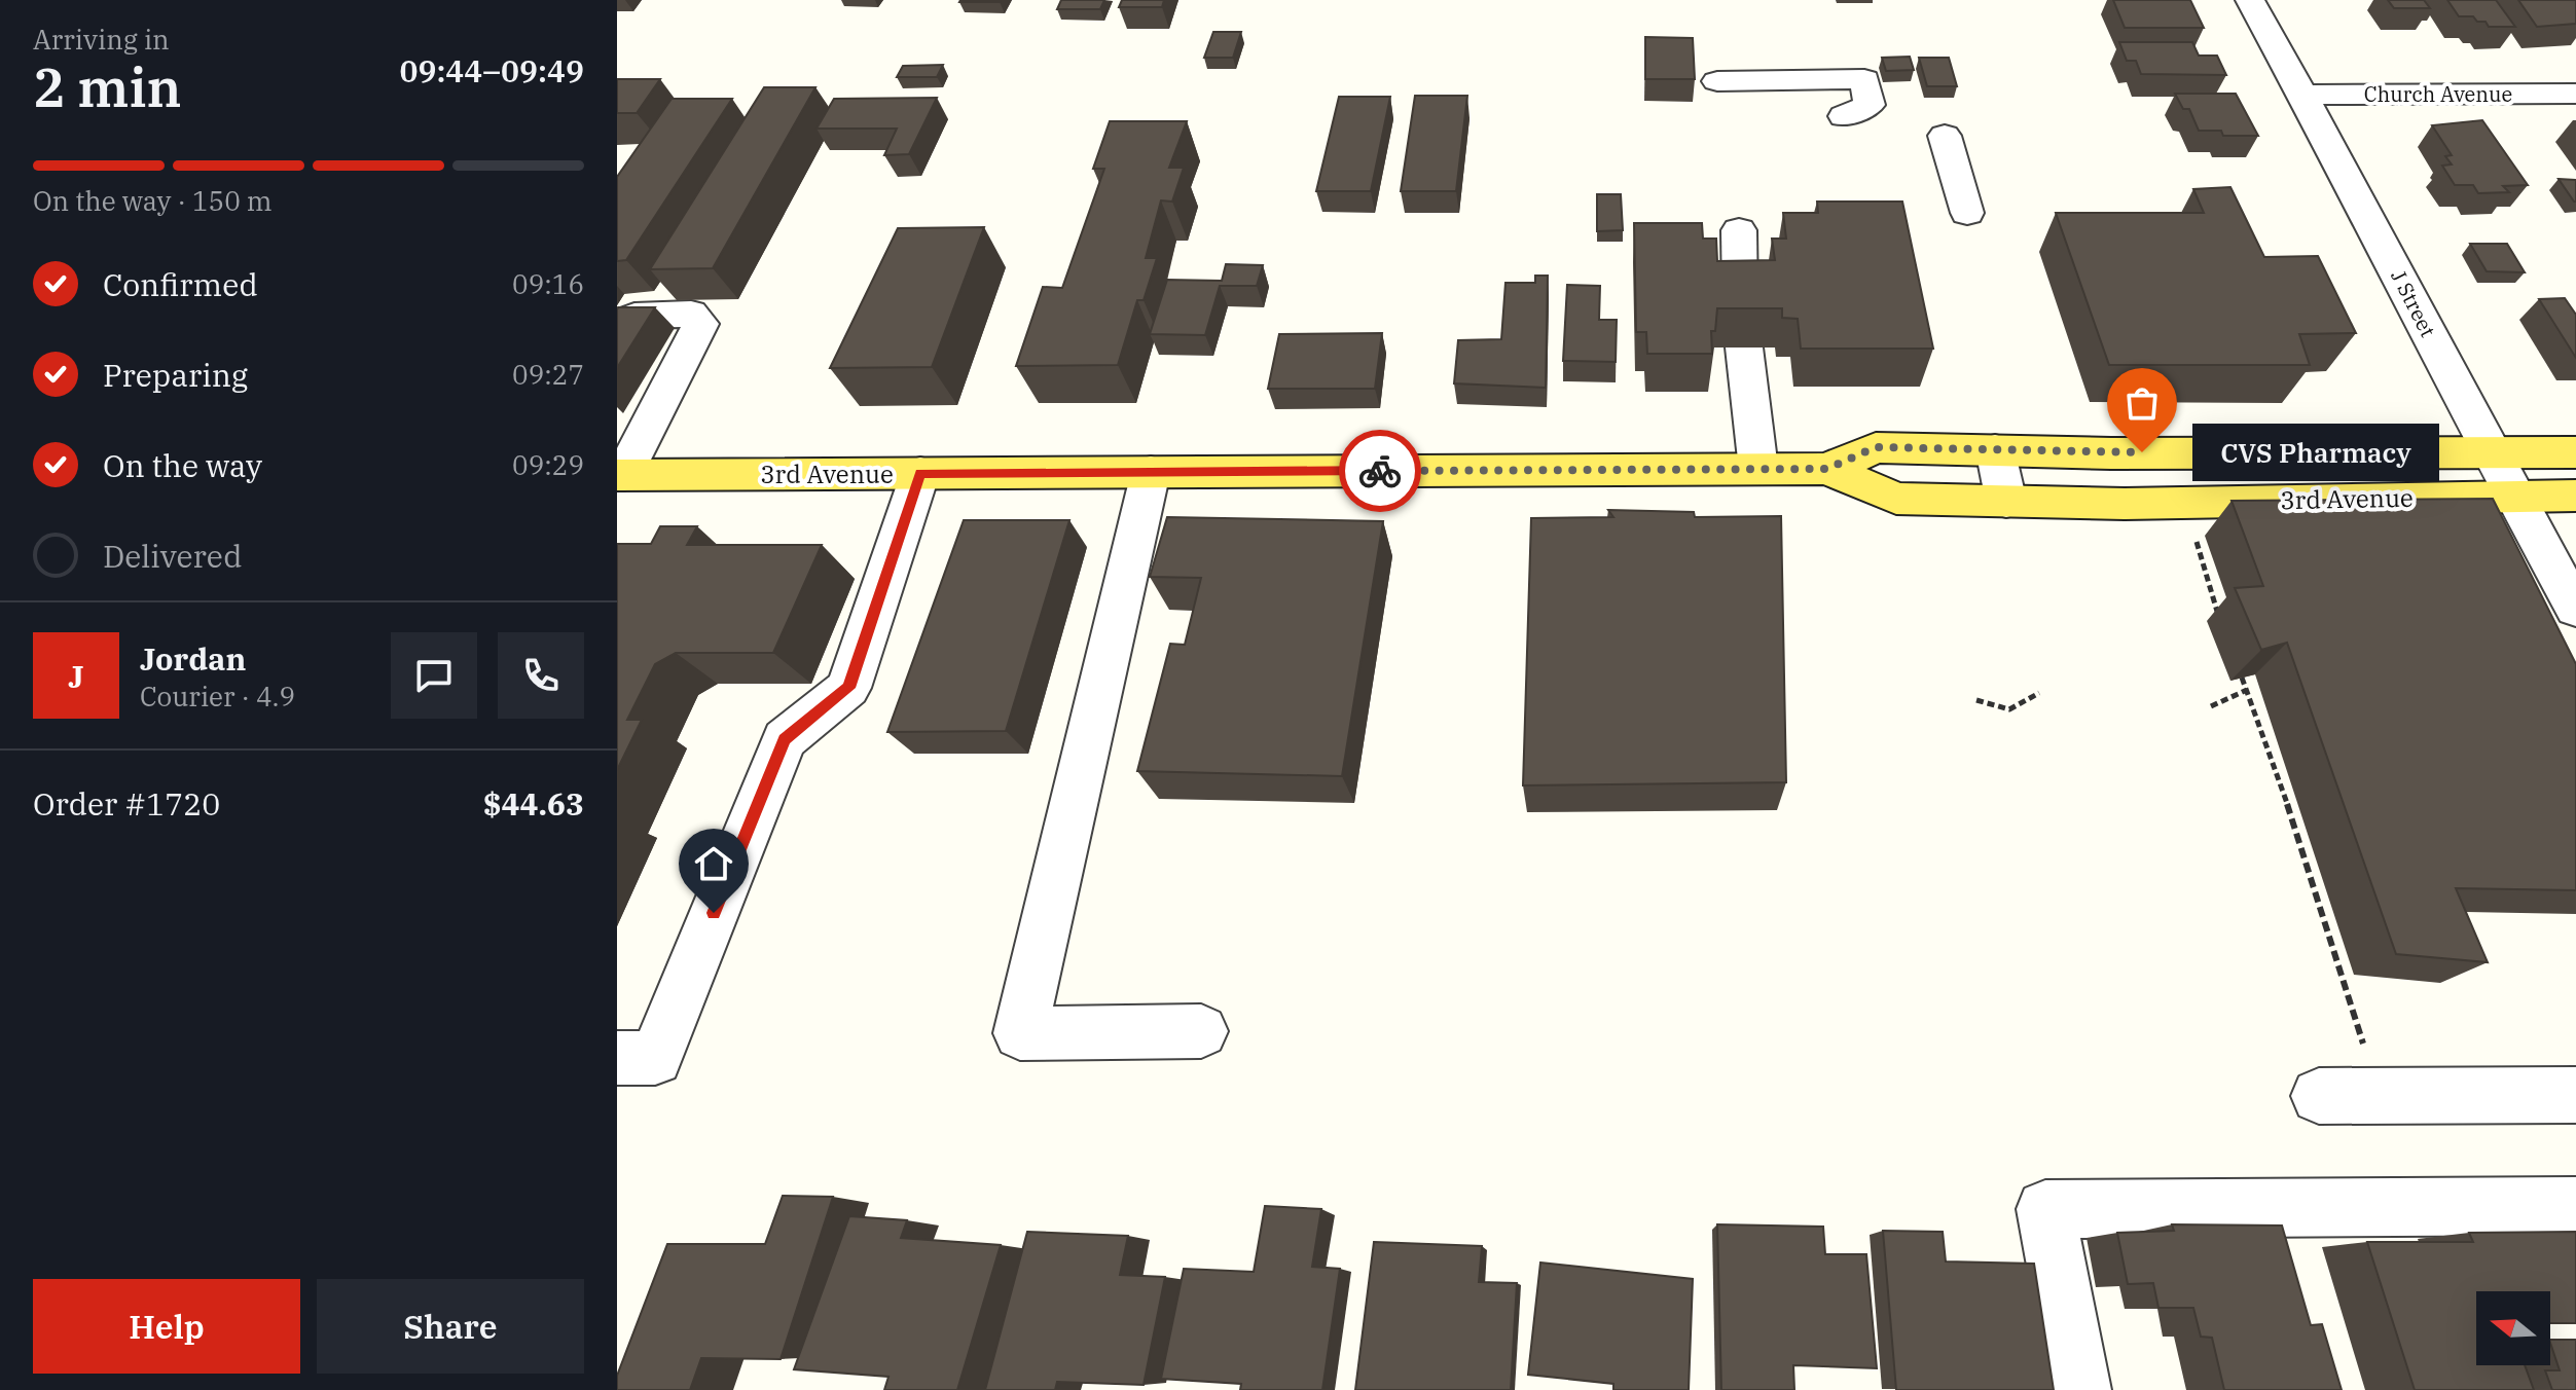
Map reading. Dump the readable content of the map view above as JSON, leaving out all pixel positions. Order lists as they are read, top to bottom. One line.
{"streets":{"main road":["3rd Avenue"],"street":["Church Avenue","J Street"]},"crossings":[["Church Avenue","J Street"],["J Street","3rd Avenue"]],"places":["CVS Pharmacy"],"north":"left","page":{"heading":["2 min","Arriving in","09:44–09:49"],"panel":["Jordan","Courier · 4.9","Order #1720","$44.63"],"bar":"On the way · 150 m","list":[["Confirmed","09:16"],["Preparing","09:27"],["On the way","09:29"],"Delivered"],"bubble":"CVS Pharmacy","round":"J","buttons":["Help","Share"]}}
